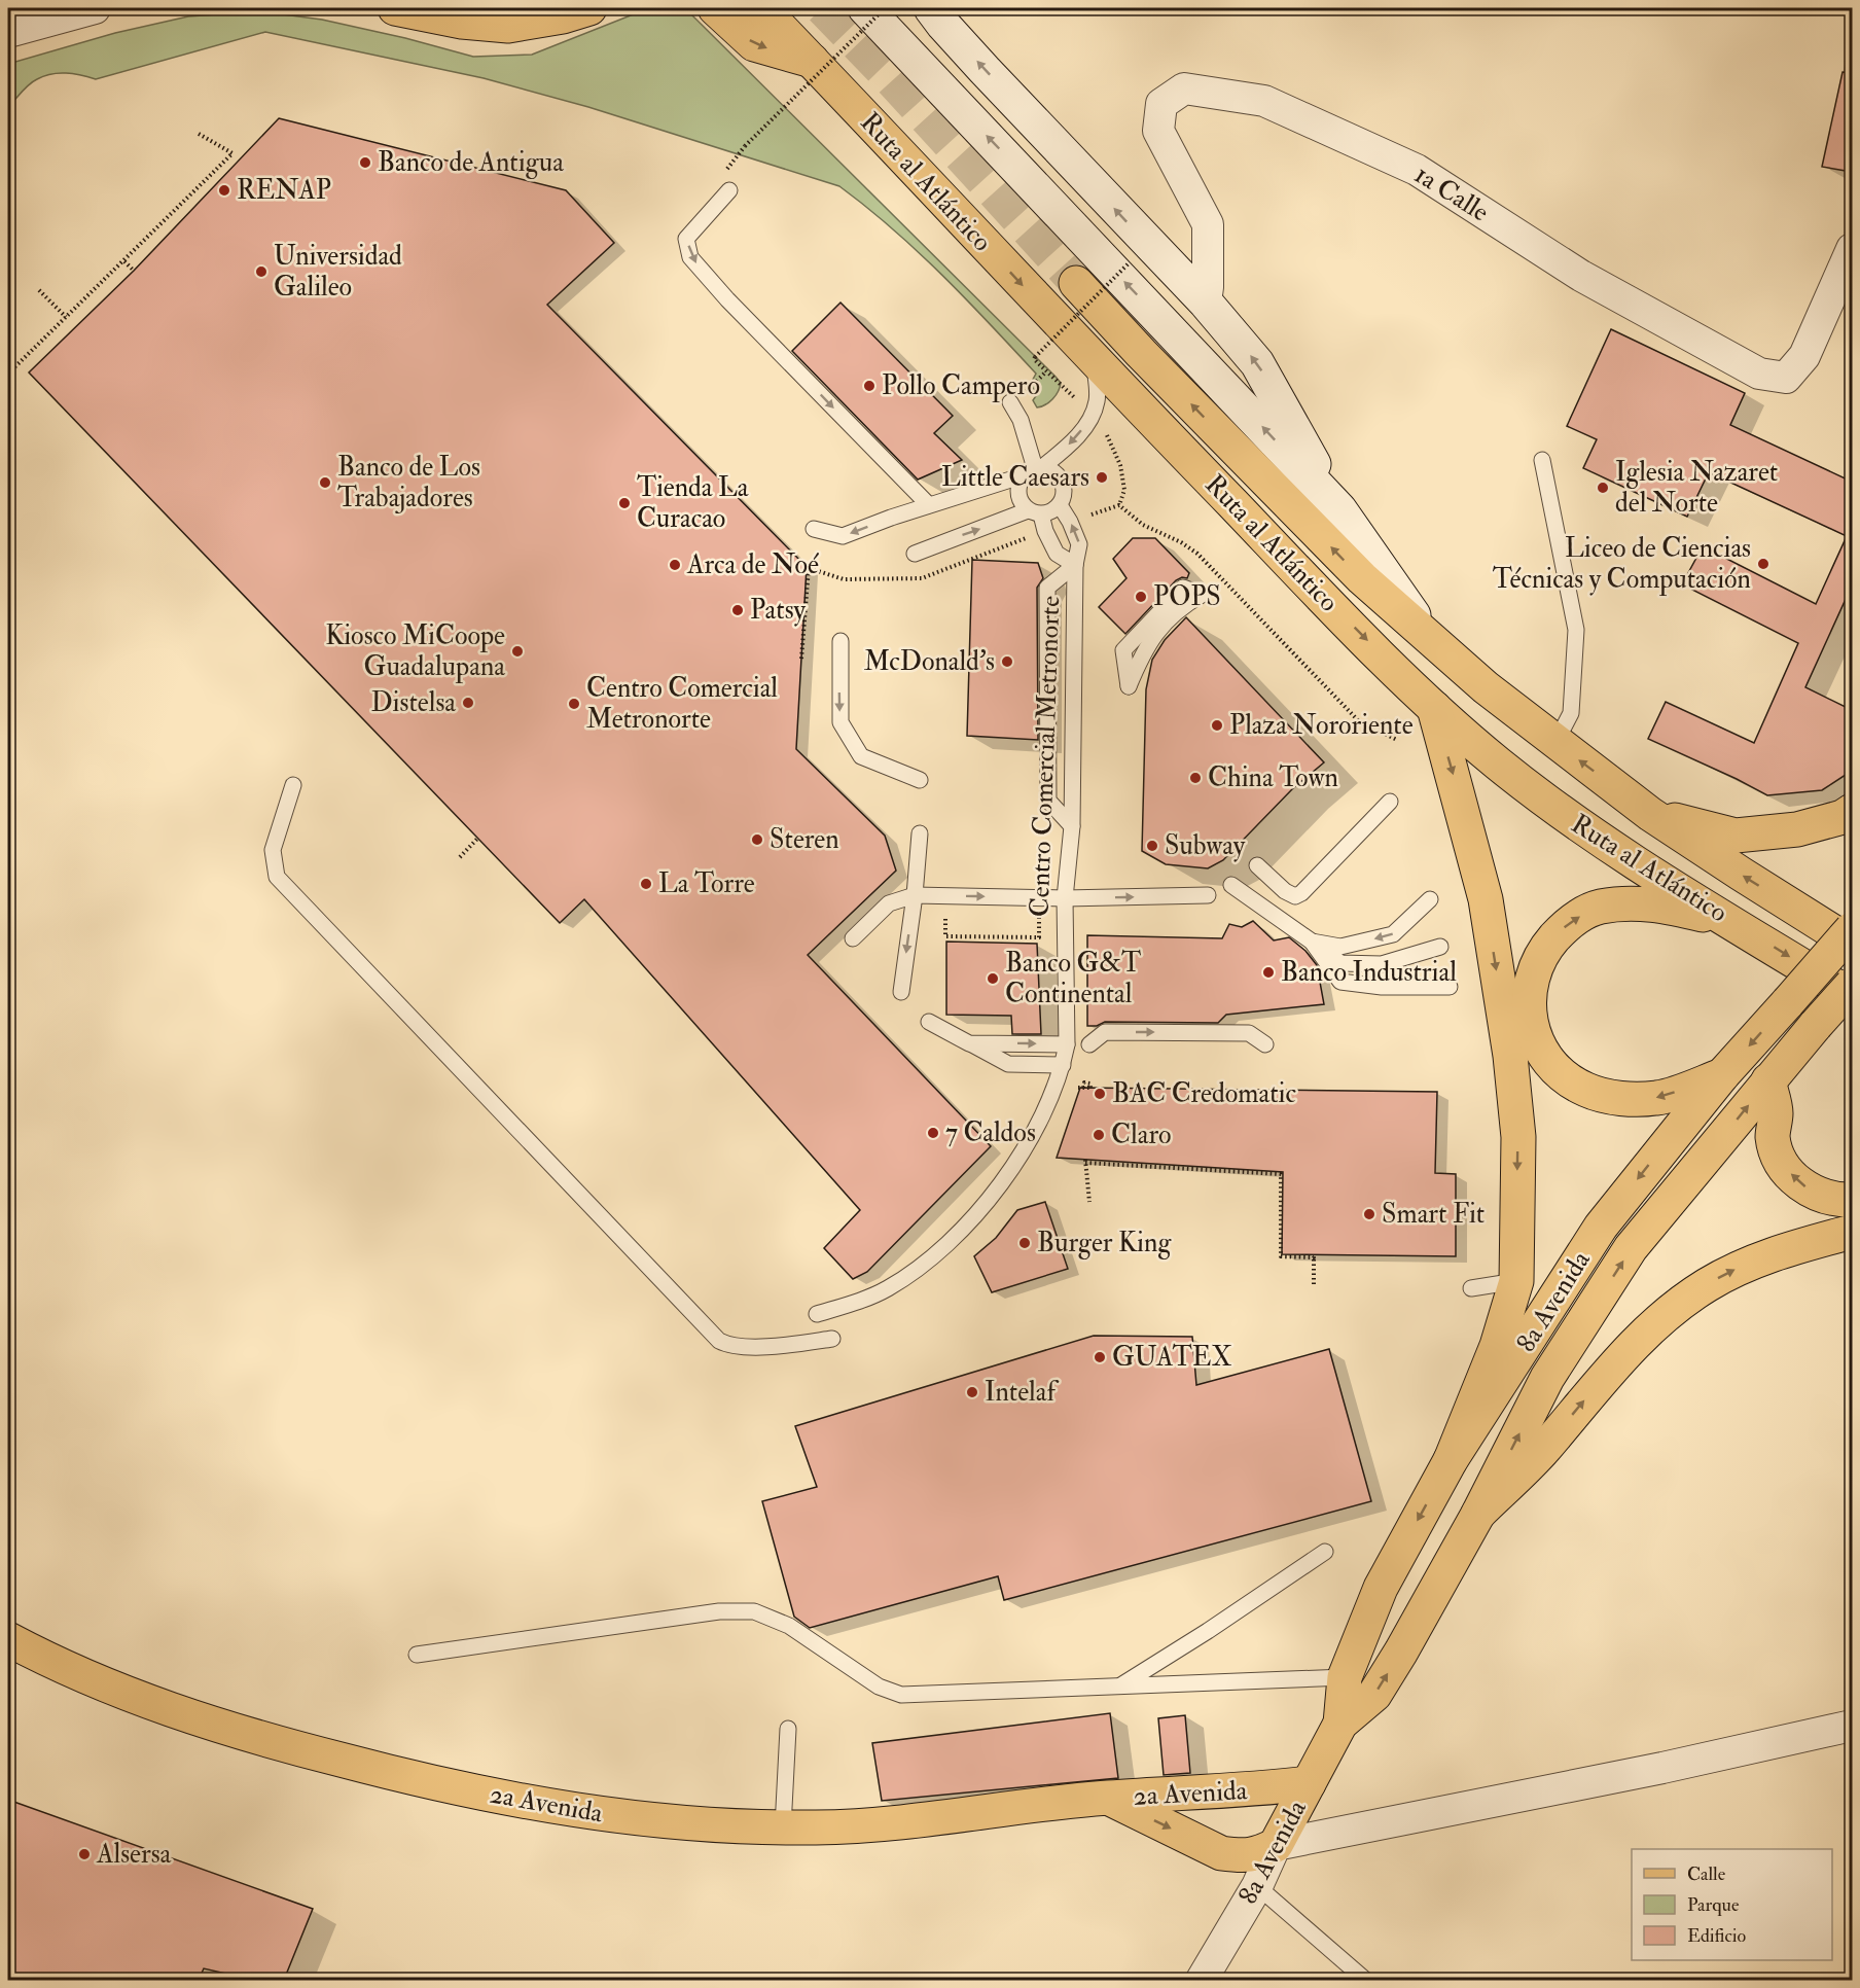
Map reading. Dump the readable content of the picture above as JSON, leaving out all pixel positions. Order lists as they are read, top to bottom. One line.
{"streets":{"main road":["Ruta al Atlántico","8a Avenida","2a Avenida"],"street":["1a Calle"],"lane":["Centro Comercial Metronorte"]},"crossings":[["8a Avenida","2a Avenida"]],"places":["Banco de Antigua","RENAP","Universidad Galileo","Pollo Campero","Little Caesars","Banco de Los Trabajadores","Iglesia Nazaret del Norte","Tienda La Curacao","Liceo de Ciencias Técnicas y Computación","Arca de Noé","POPS","Patsy","Kiosco MiCoope Guadalupana","McDonald's","Distelsa","Centro Comercial Metronorte","Plaza Nororiente","China Town","Steren","Subway","La Torre","Banco Industrial","Banco G&T Continental","BAC Credomatic","7 Caldos","Claro","Smart Fit","Burger King","GUATEX","Intelaf","Alsersa"],"legend":["Calle","Parque","Edificio"]}
